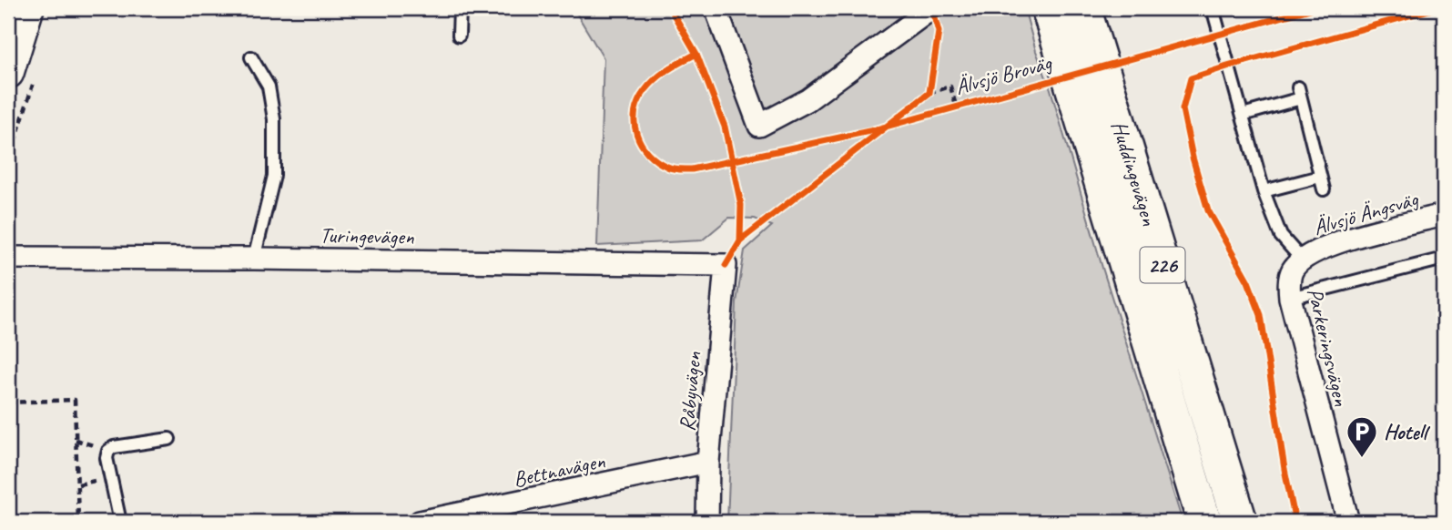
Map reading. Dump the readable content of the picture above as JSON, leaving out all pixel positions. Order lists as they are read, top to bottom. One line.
{"streets":{"main road":["Huddingevägen","226"],"street":["Älvsjö Ängsväg","Turingevägen","Parkeringsvägen","Råbyvägen","Bettnavägen"],"cycle path":["Älvsjö Broväg"]},"crossings":[["Älvsjö Ängsväg","Parkeringsvägen"],["Turingevägen","Råbyvägen"],["Råbyvägen","Bettnavägen"]],"places":{"parking":["Hotell"]}}
